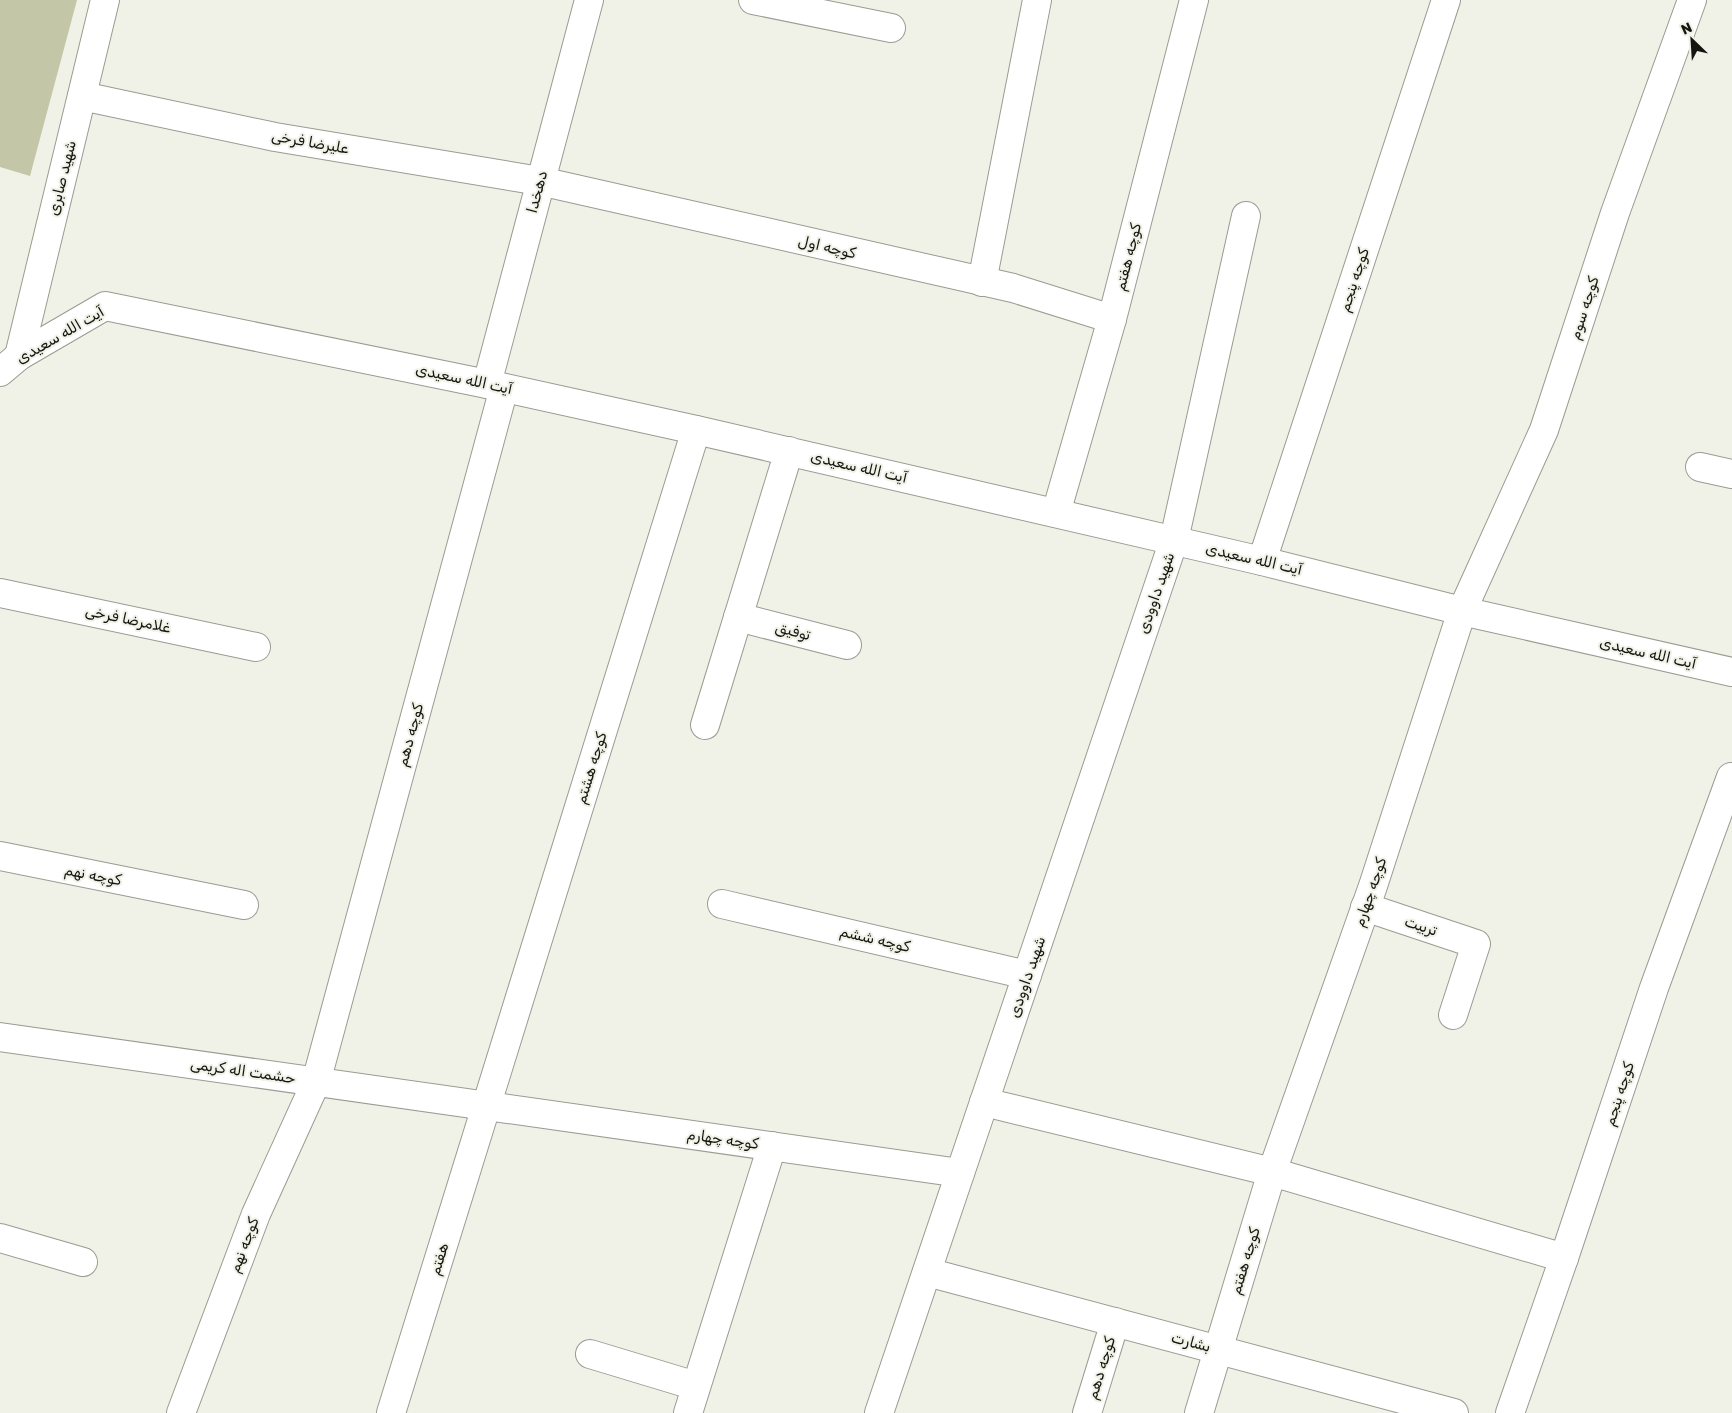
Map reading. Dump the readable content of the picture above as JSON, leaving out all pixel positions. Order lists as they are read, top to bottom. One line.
{"streets":{"street":["علیرضا فرخی","شهید صابری","دهخدا","کوچه اول","کوچه هفتم","کوچه پنجم","کوچه سوم","آیت الله سعیدی","شهید داوودی","غلامرضا فرخی","توفیق","کوچه دهم","کوچه هشتم","کوچه نهم","کوچه چهارم","تربیت","کوچه ششم","حشمت اله کریمی","هفتم","بشارت"]},"crossings":[["علیرضا فرخی","شهید صابری"],["علیرضا فرخی","دهخدا"],["علیرضا فرخی","کوچه اول"],["شهید صابری","آیت الله سعیدی"],["دهخدا","کوچه اول"],["دهخدا","آیت الله سعیدی"],["دهخدا","کوچه دهم"],["کوچه اول","کوچه هفتم"],["کوچه هفتم","آیت الله سعیدی"],["کوچه هفتم","کوچه چهارم"],["کوچه هفتم","بشارت"],["کوچه پنجم","آیت الله سعیدی"],["کوچه سوم","آیت الله سعیدی"],["کوچه سوم","کوچه چهارم"],["آیت الله سعیدی","شهید داوودی"],["آیت الله سعیدی","کوچه دهم"],["آیت الله سعیدی","کوچه هشتم"],["آیت الله سعیدی","کوچه چهارم"],["شهید داوودی","کوچه چهارم"],["شهید داوودی","کوچه ششم"],["شهید داوودی","بشارت"],["کوچه دهم","کوچه نهم"],["کوچه دهم","حشمت اله کریمی"],["کوچه دهم","بشارت"],["کوچه هشتم","کوچه چهارم"],["کوچه هشتم","حشمت اله کریمی"],["کوچه هشتم","هفتم"],["کوچه نهم","حشمت اله کریمی"],["کوچه چهارم","تربیت"],["کوچه چهارم","حشمت اله کریمی"],["کوچه چهارم","هفتم"],["حشمت اله کریمی","هفتم"]],"north":"top left"}
